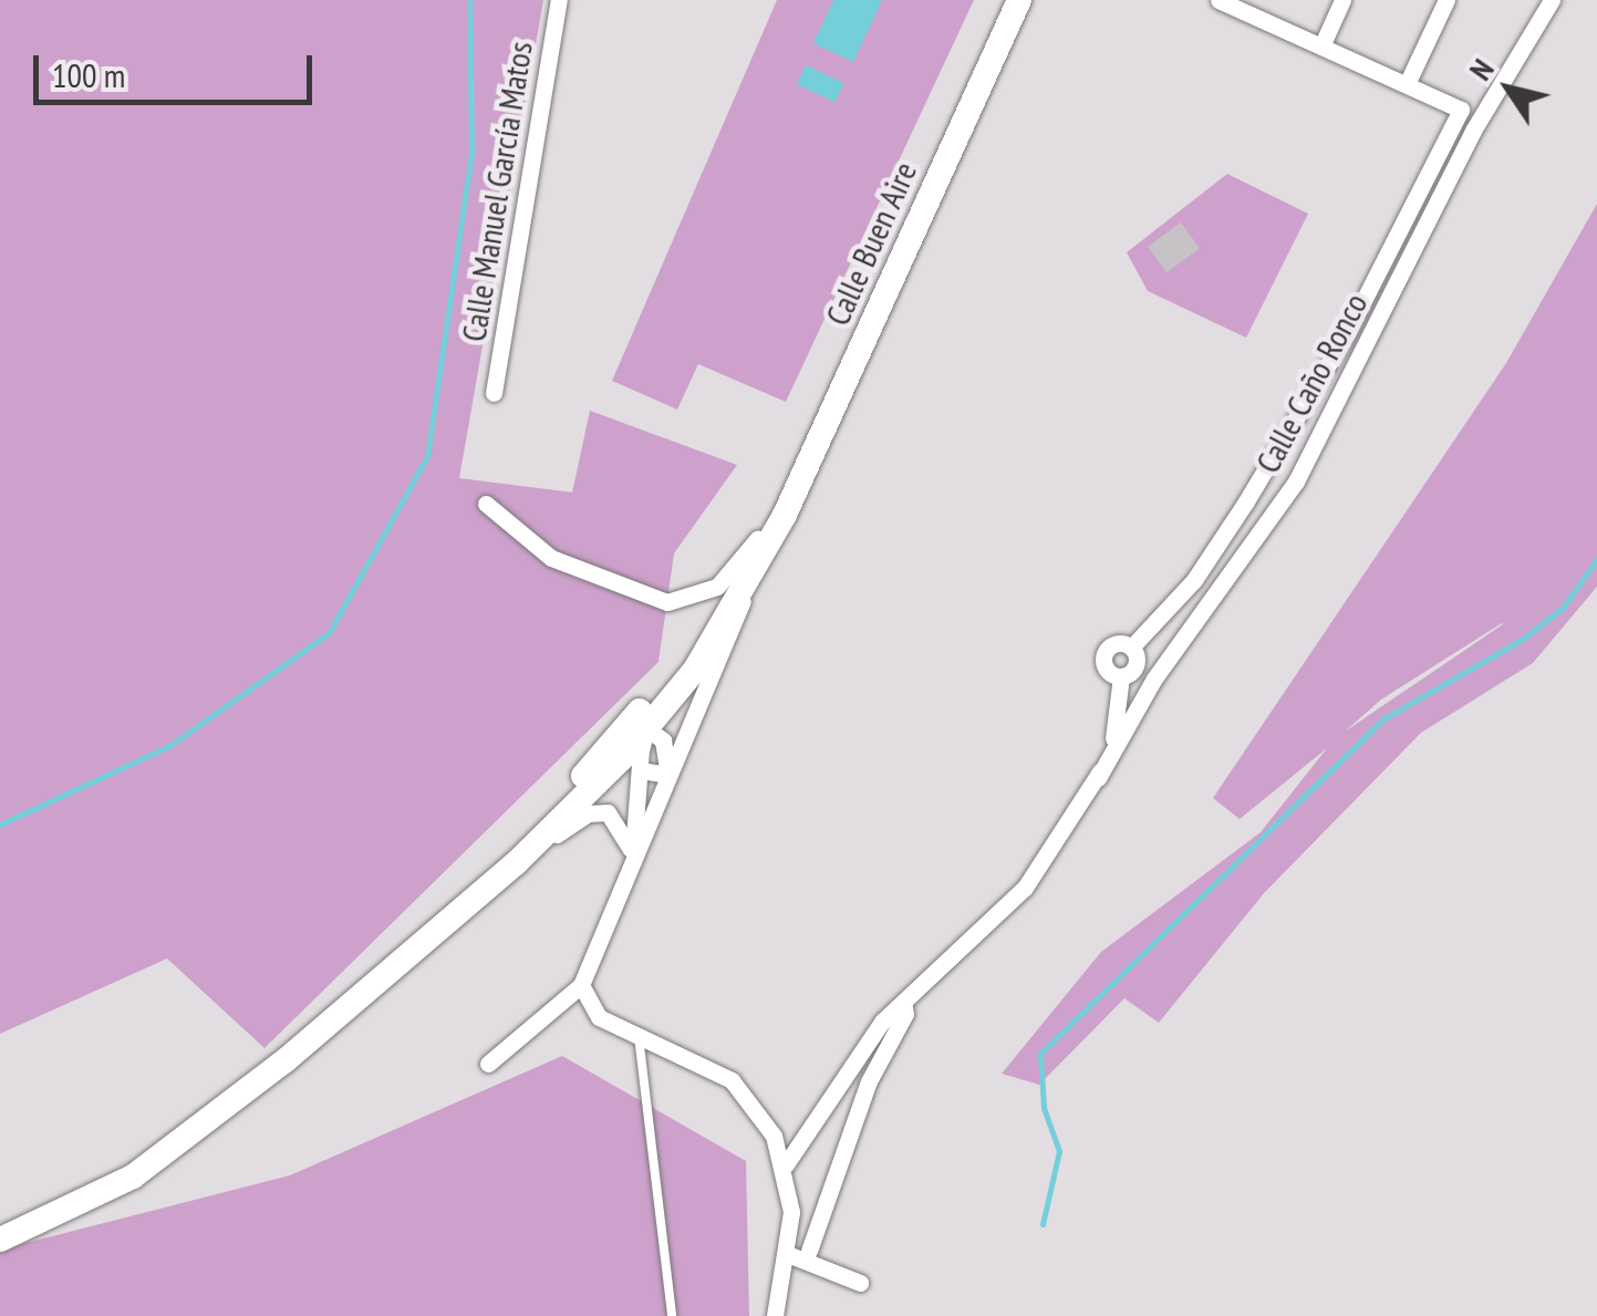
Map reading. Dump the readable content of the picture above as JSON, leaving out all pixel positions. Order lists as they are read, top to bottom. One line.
{"streets":{"main road":["Calle Buen Aire"],"street":["Calle Manuel García Matos","Calle Caño Ronco"]},"scale_bar":"100 m","north":"top left"}
